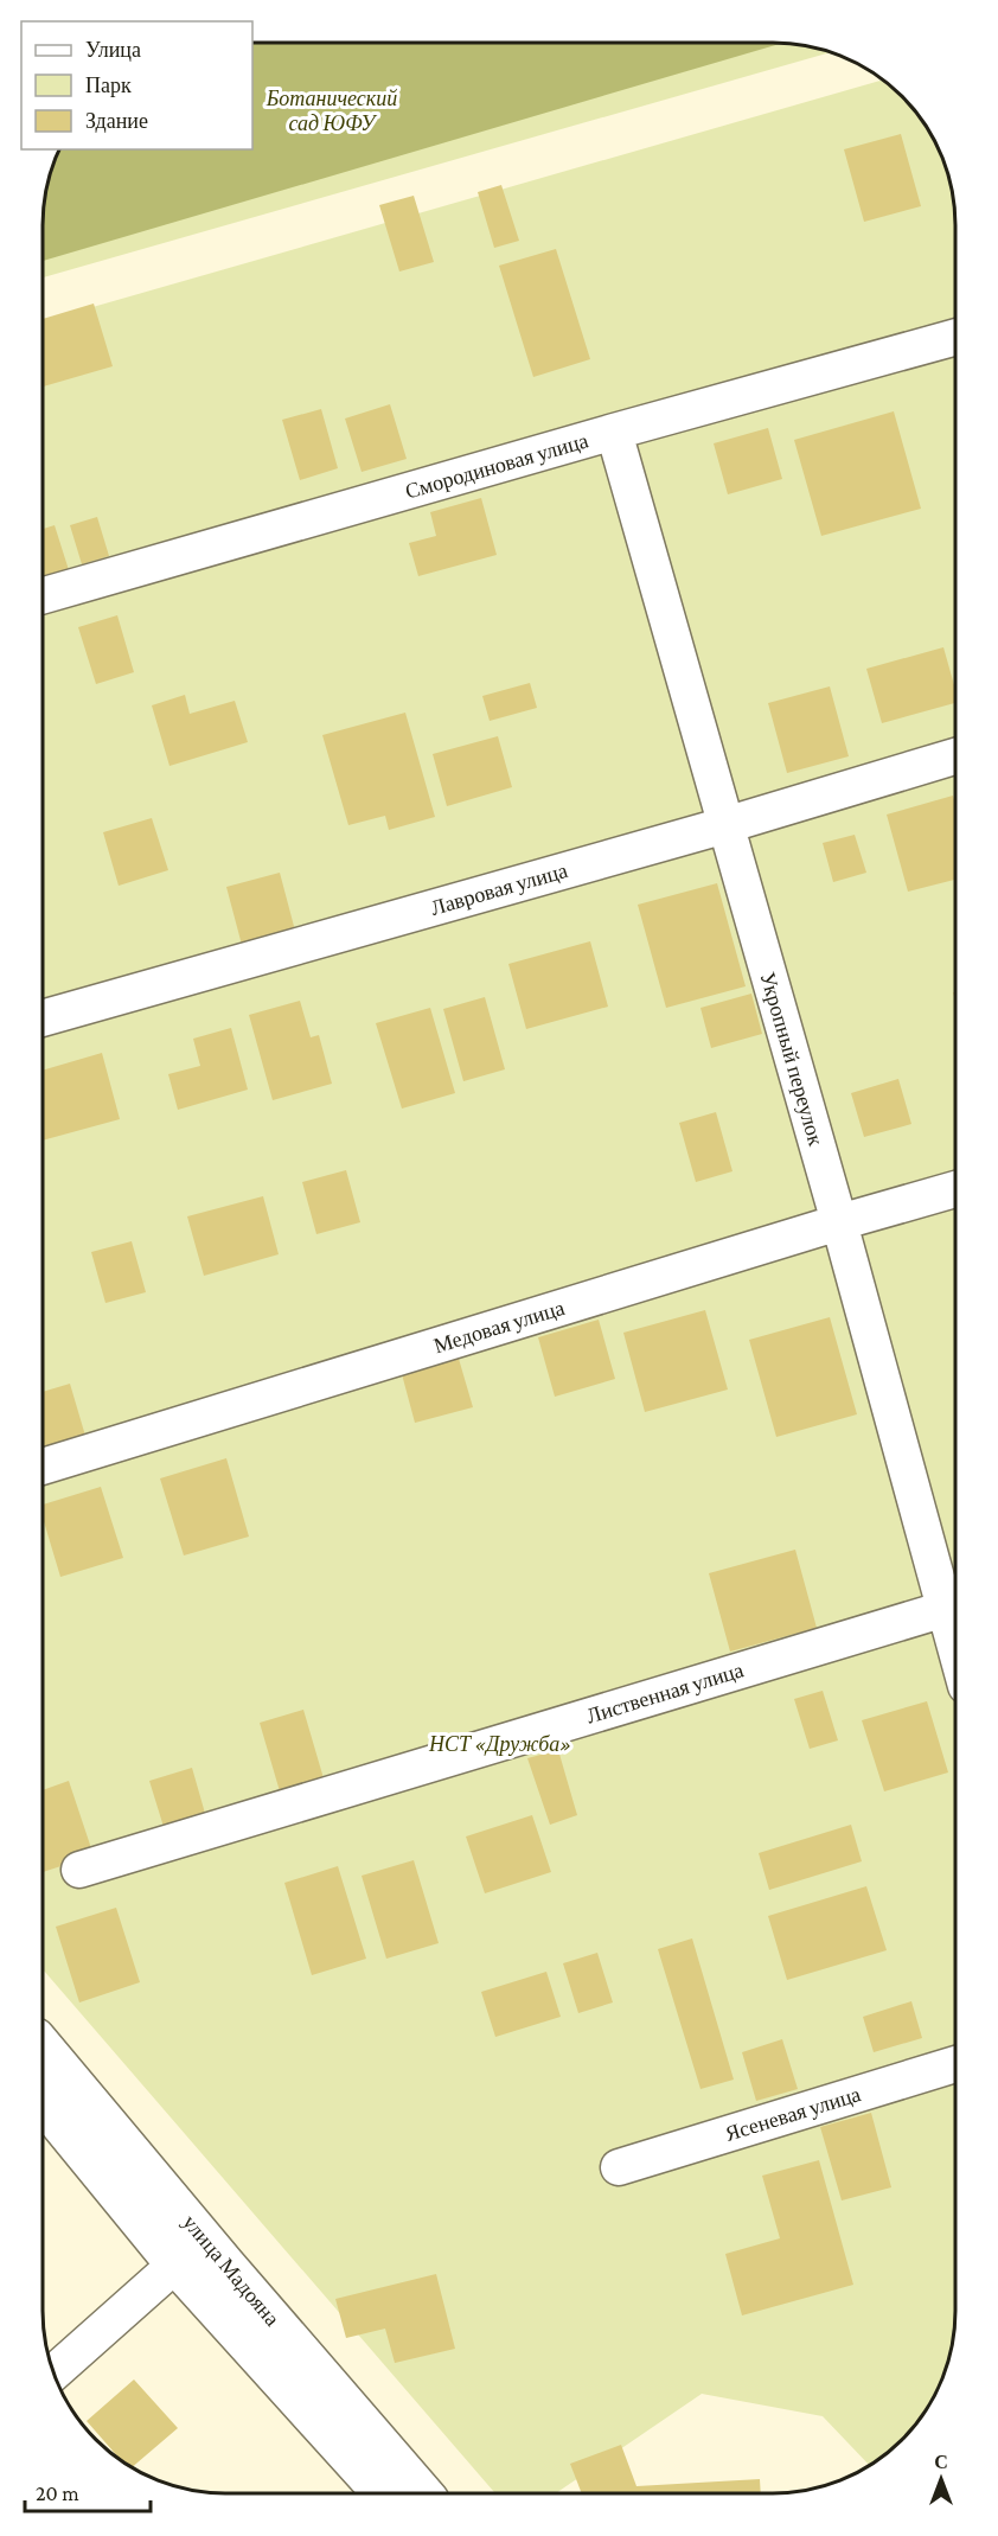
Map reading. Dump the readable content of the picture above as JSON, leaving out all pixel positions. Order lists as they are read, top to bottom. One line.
{"streets":{"main road":["улица Мадояна"],"street":["Смородиновая улица","Лавровая улица","Укропный переулок","Медовая улица","Лиственная улица","Ясеневая улица"]},"crossings":[["Смородиновая улица","Укропный переулок"],["Лавровая улица","Укропный переулок"],["Укропный переулок","Медовая улица"],["Укропный переулок","Лиственная улица"]],"parks":["Ботанический сад ЮФУ","НСТ «Дружба»"],"legend":["Улица","Парк","Здание"],"scale_bar":"20 m","north":"top"}
